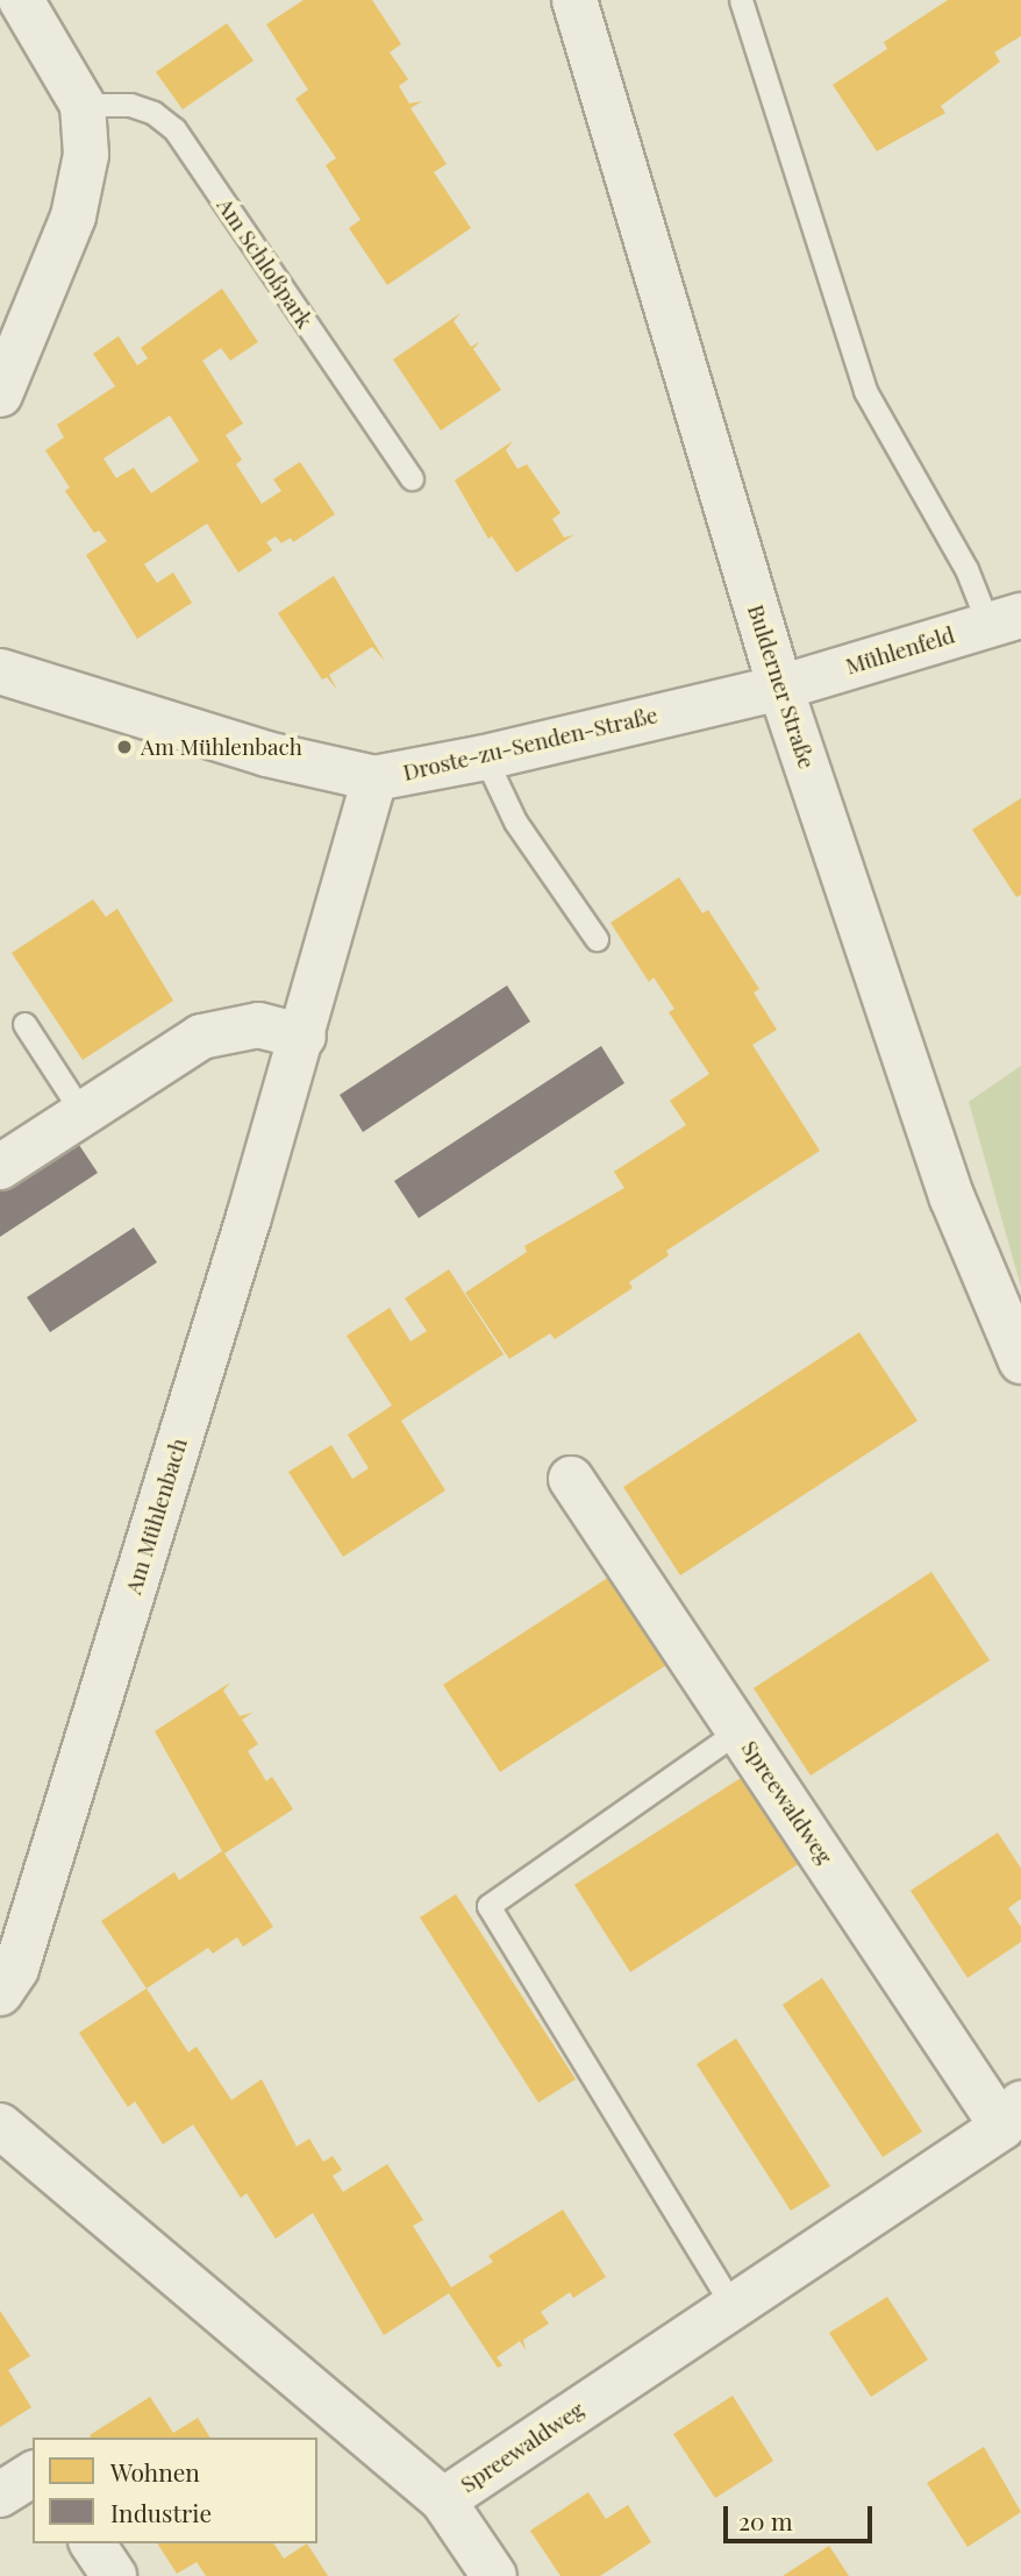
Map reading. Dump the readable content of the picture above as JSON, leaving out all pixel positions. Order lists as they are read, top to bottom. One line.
{"streets":{"street":["Mühlenfeld","Bulderner Straße","Droste-zu-Senden-Straße","Am Mühlenbach","Spreewaldweg"],"lane":["Am Schloßpark"]},"crossings":[["Mühlenfeld","Bulderner Straße"],["Mühlenfeld","Droste-zu-Senden-Straße"],["Bulderner Straße","Droste-zu-Senden-Straße"],["Droste-zu-Senden-Straße","Am Mühlenbach"]],"places":["Am Mühlenbach"],"legend":["Wohnen","Industrie"],"scale_bar":"20 m"}
